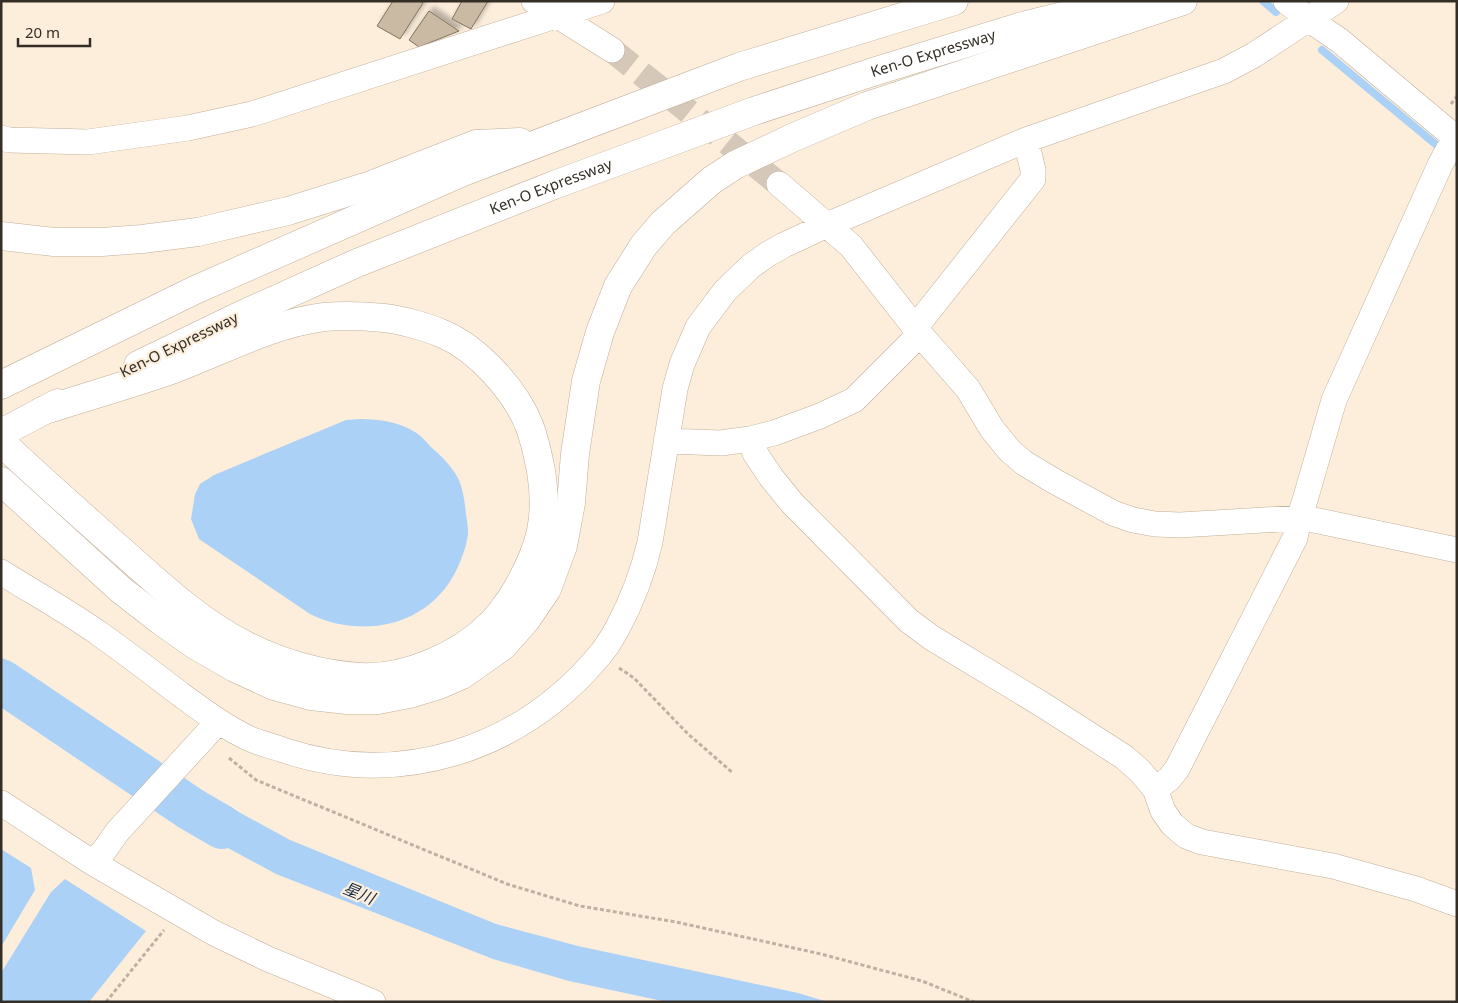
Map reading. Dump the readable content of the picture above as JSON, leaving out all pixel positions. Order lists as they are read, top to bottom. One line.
{"streets":{"highway":["Ken-O Expressway"]},"water":["星川"],"scale_bar":"20 m"}
